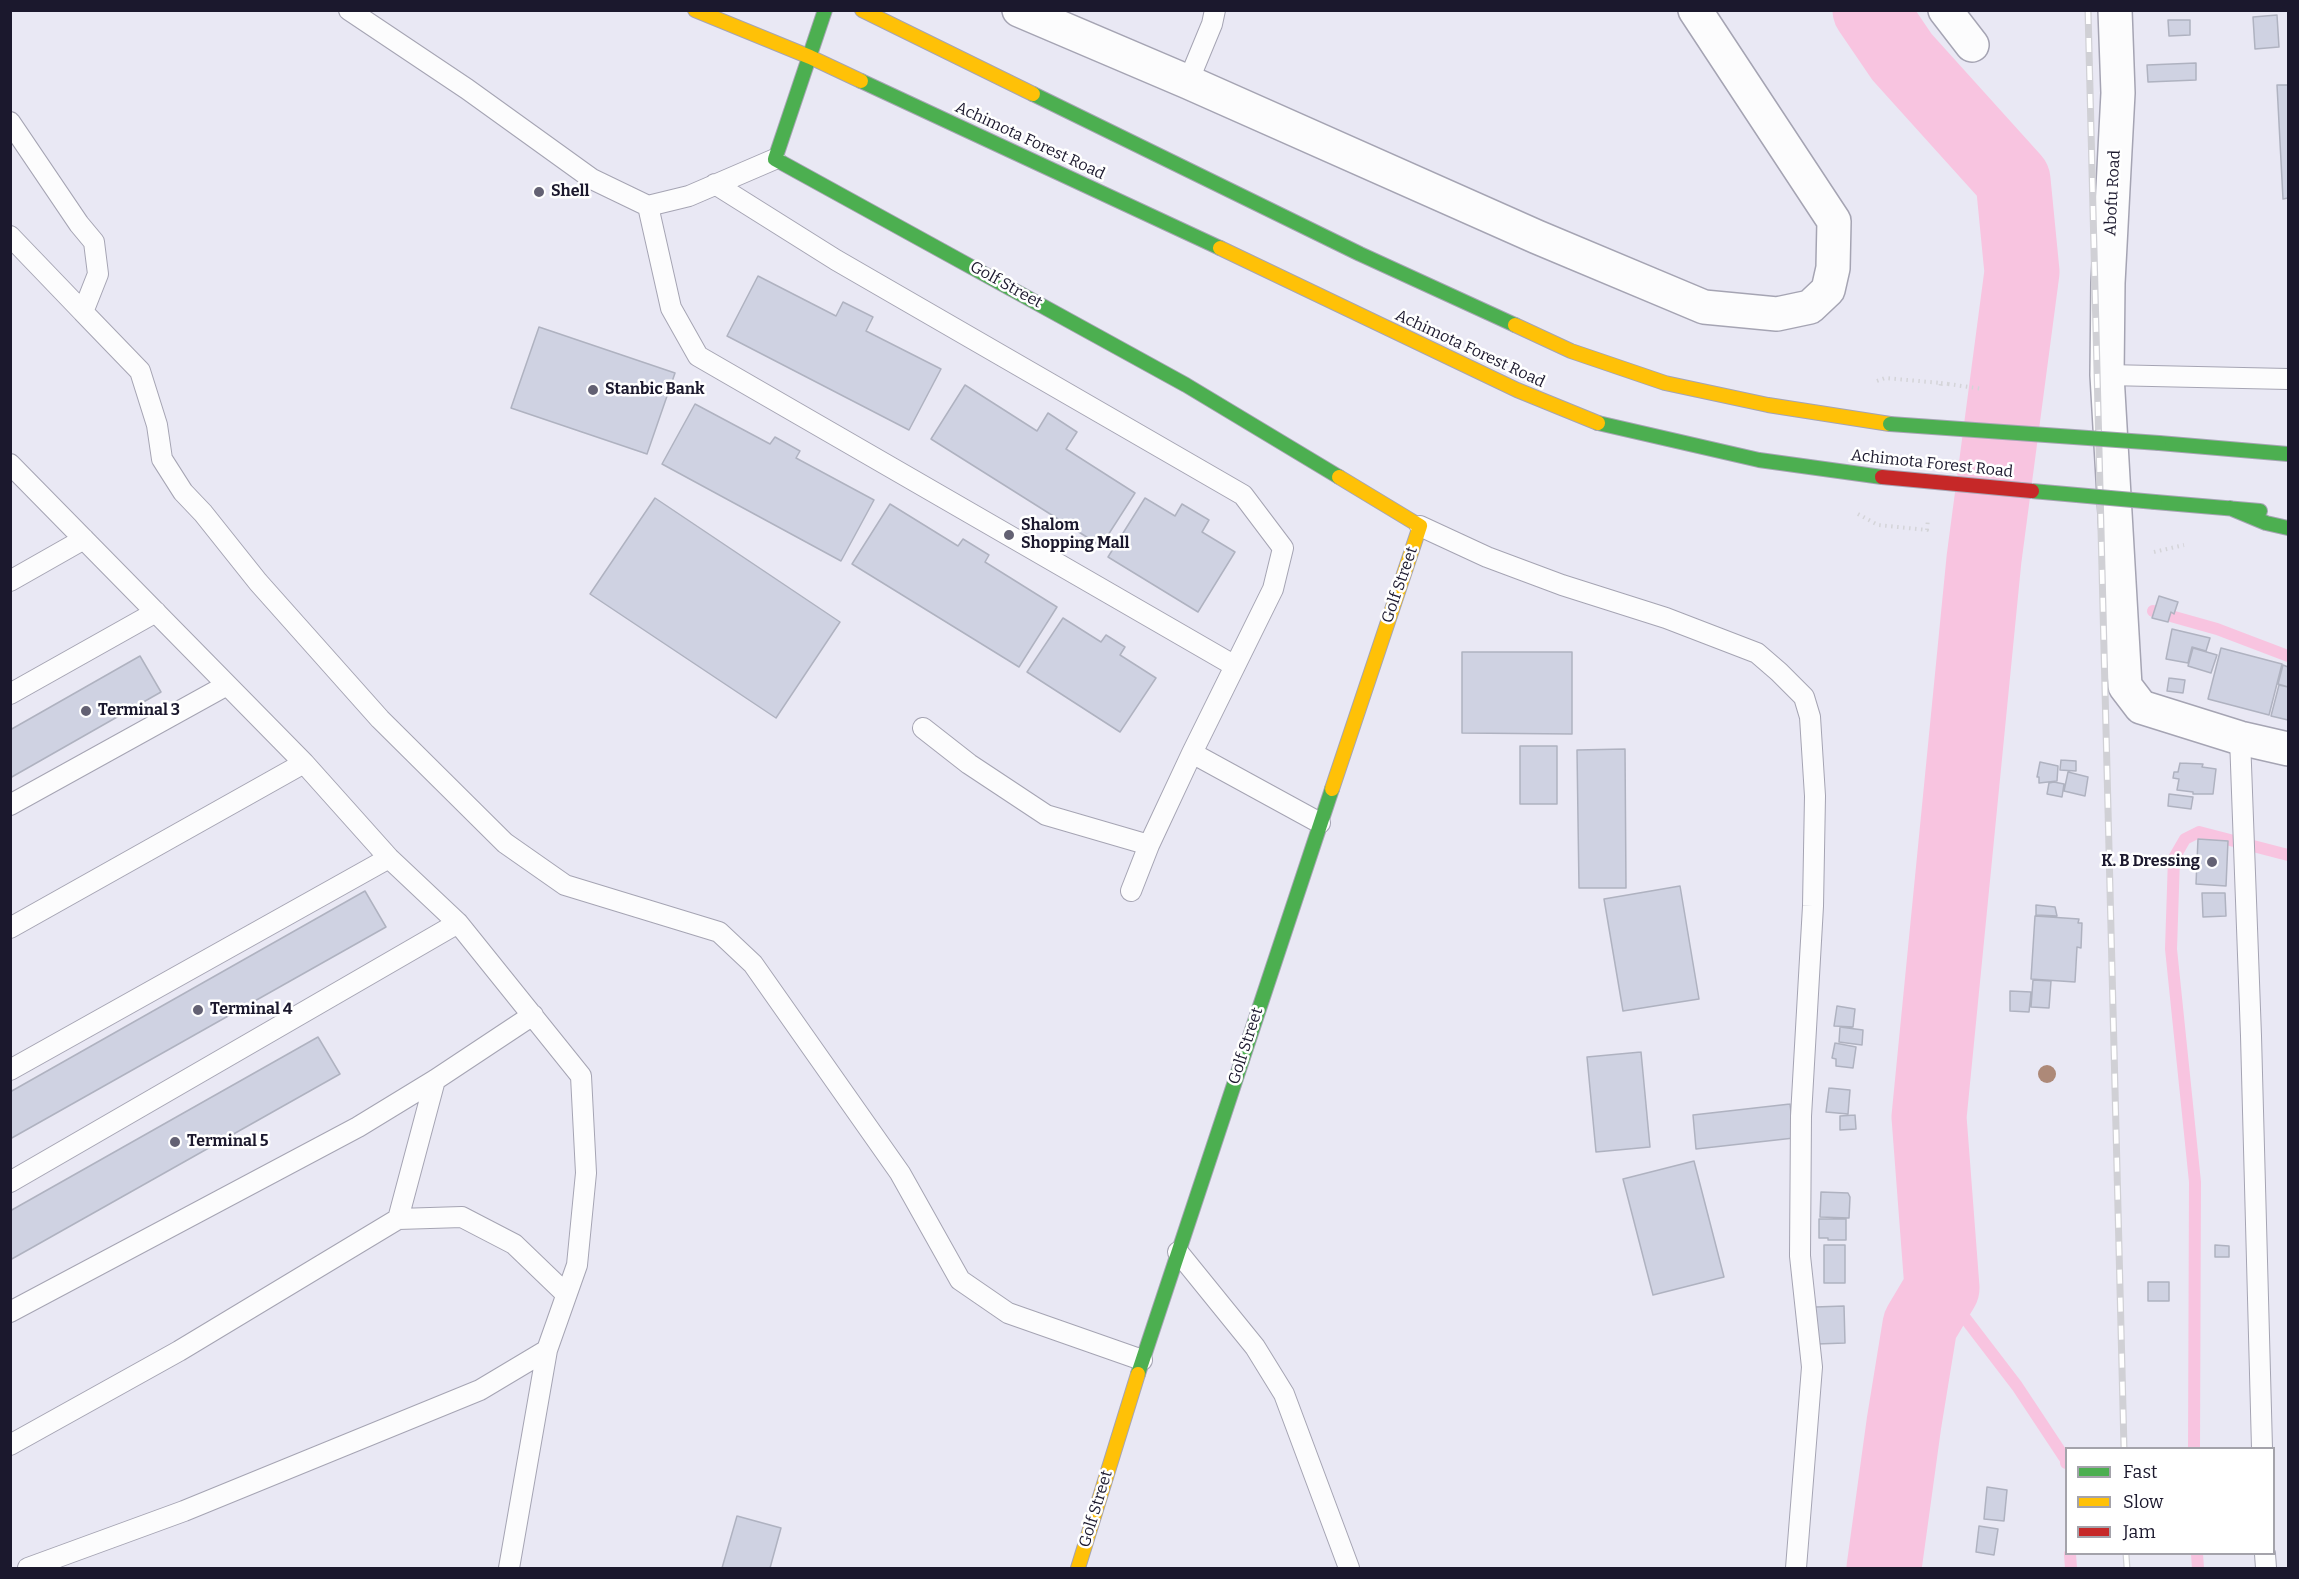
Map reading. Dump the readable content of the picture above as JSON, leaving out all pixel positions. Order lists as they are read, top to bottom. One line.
{"streets":{"main road":["Achimota Forest Road","Golf Street"],"street":["Abofu Road"]},"places":["Shell","Stanbic Bank","Shalom Shopping Mall","Terminal 3","K. B Dressing","Terminal 4","Terminal 5"],"legend":["Fast","Slow","Jam"]}
